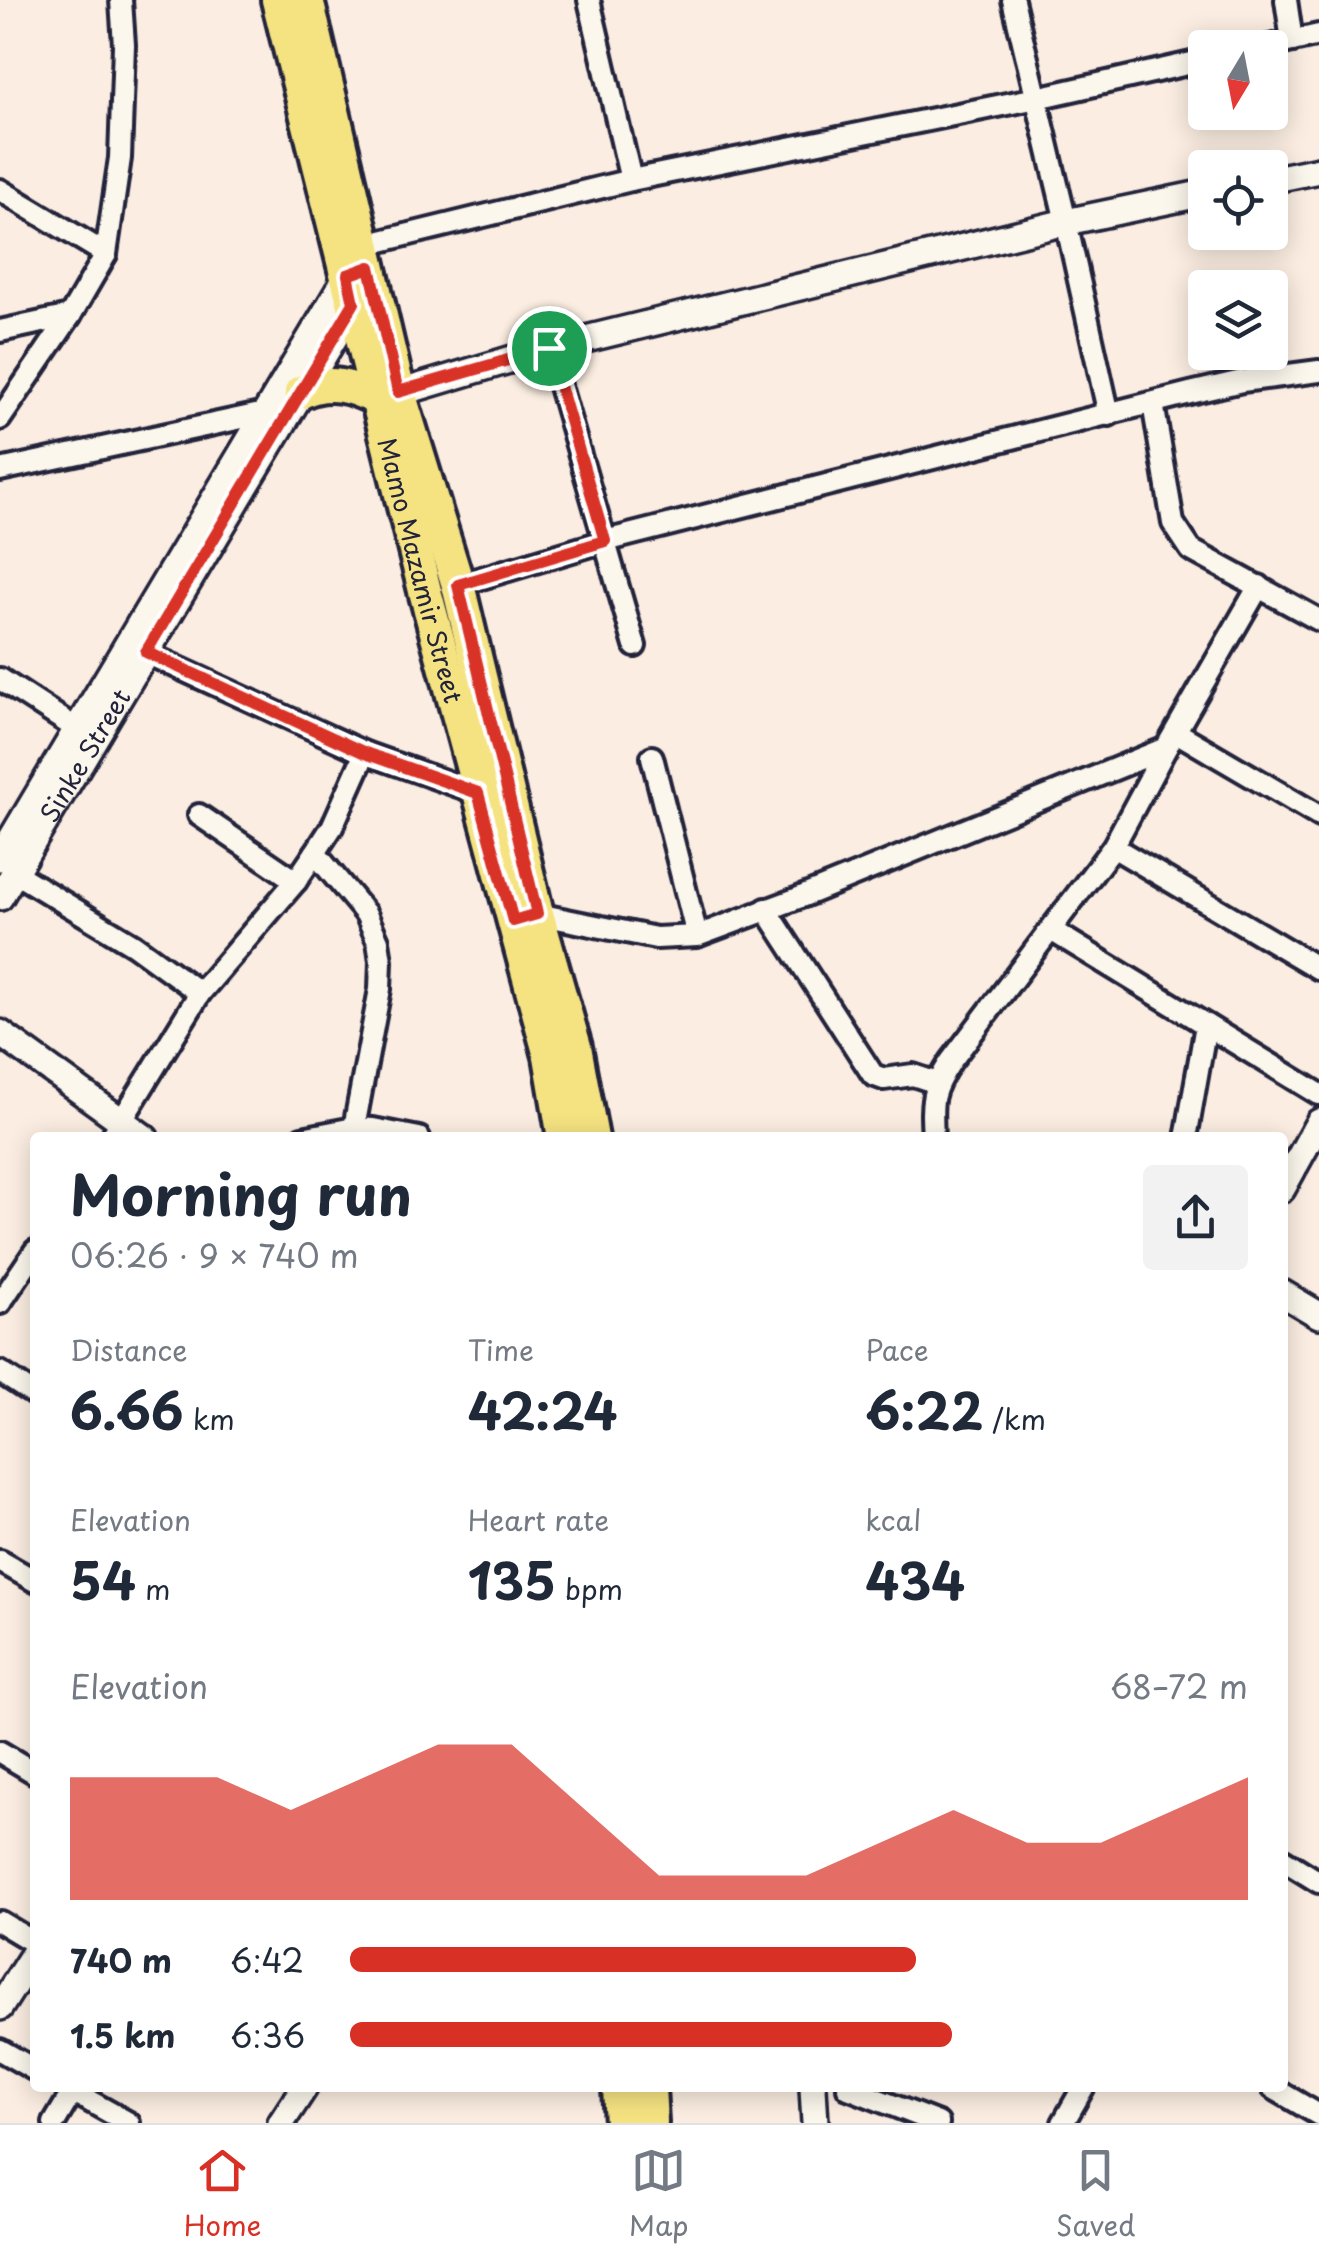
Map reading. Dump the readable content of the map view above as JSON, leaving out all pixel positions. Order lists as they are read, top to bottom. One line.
{"streets":{"main road":["Mamo Mazamir Street"],"street":["Sinke Street"]},"crossings":[["Mamo Mazamir Street","Sinke Street"]],"north":"bottom","page":{"heading":["Morning run","06:26 · 9 × 740 m"],"stats":[["Distance","6.66 km"],["Time","42:24"],["Pace","6:22 /km"],["Elevation","54 m"],["Heart rate","135 bpm"],["kcal","434"]],"chart":["Elevation","68–72 m"],"list":[{"name":"740 m","note":"6:42"},{"name":"1.5 km","note":"6:36"}],"tabs":["Home","Map","Saved"]}}
